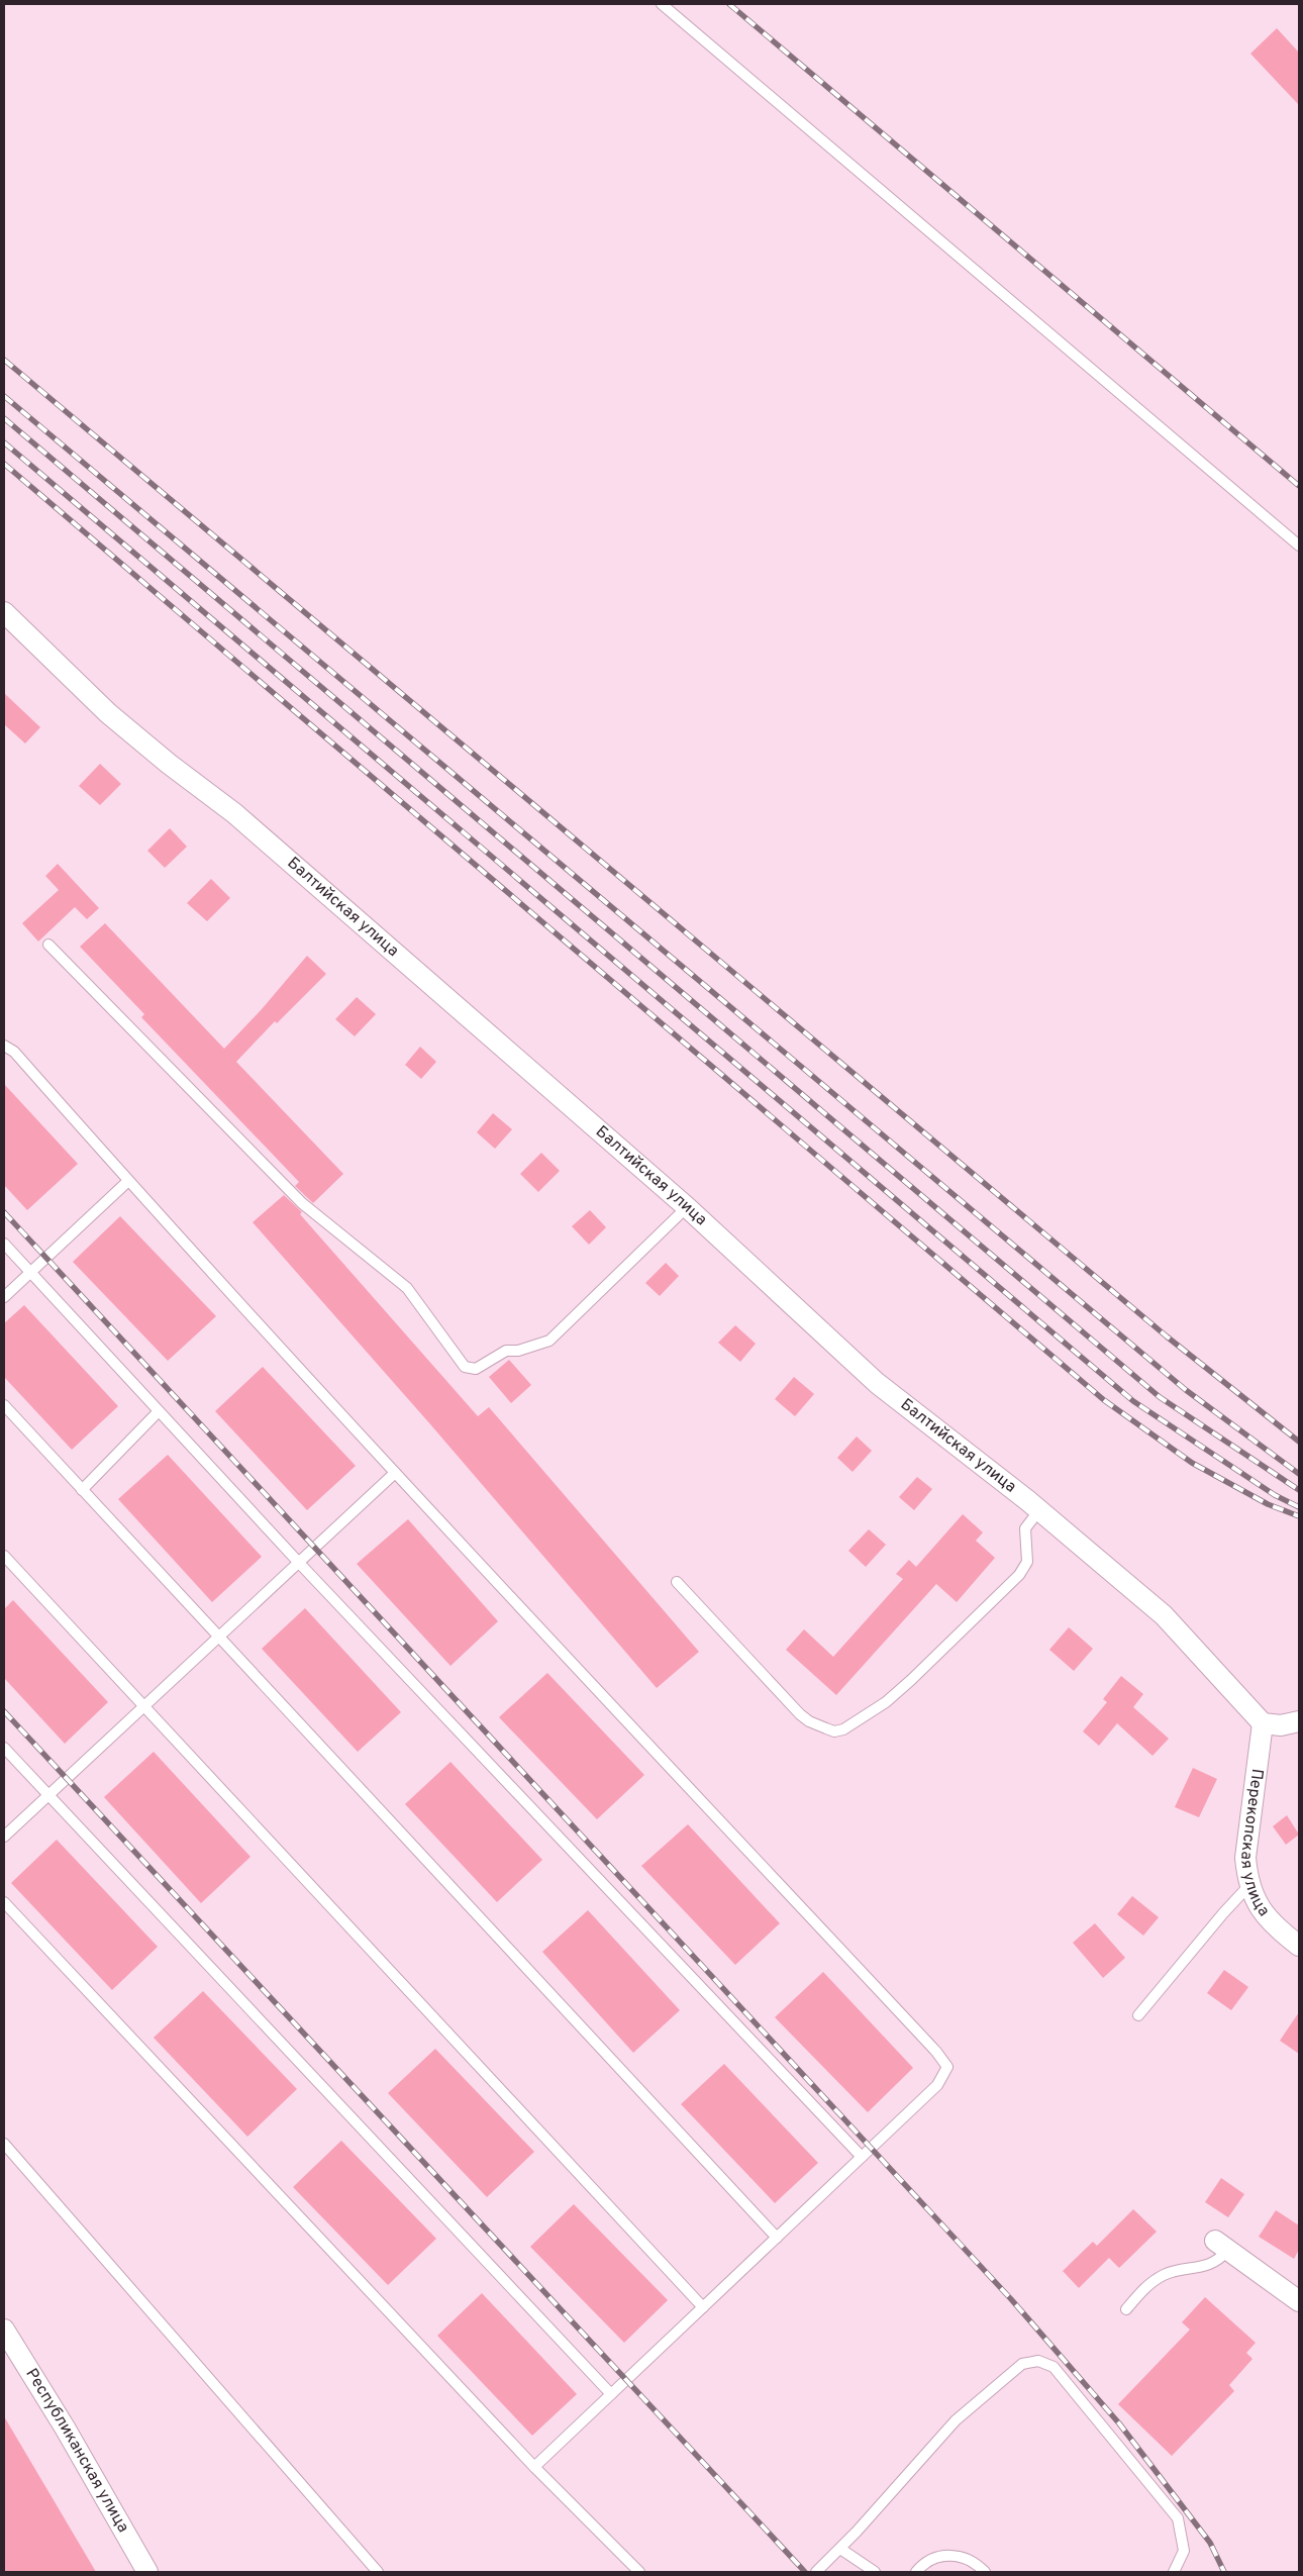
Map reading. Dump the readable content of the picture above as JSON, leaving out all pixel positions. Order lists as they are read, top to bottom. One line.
{"streets":{"street":["Балтийская улица","Перекопская улица","Республиканская улица"]},"crossings":[["Балтийская улица","Перекопская улица"]]}
